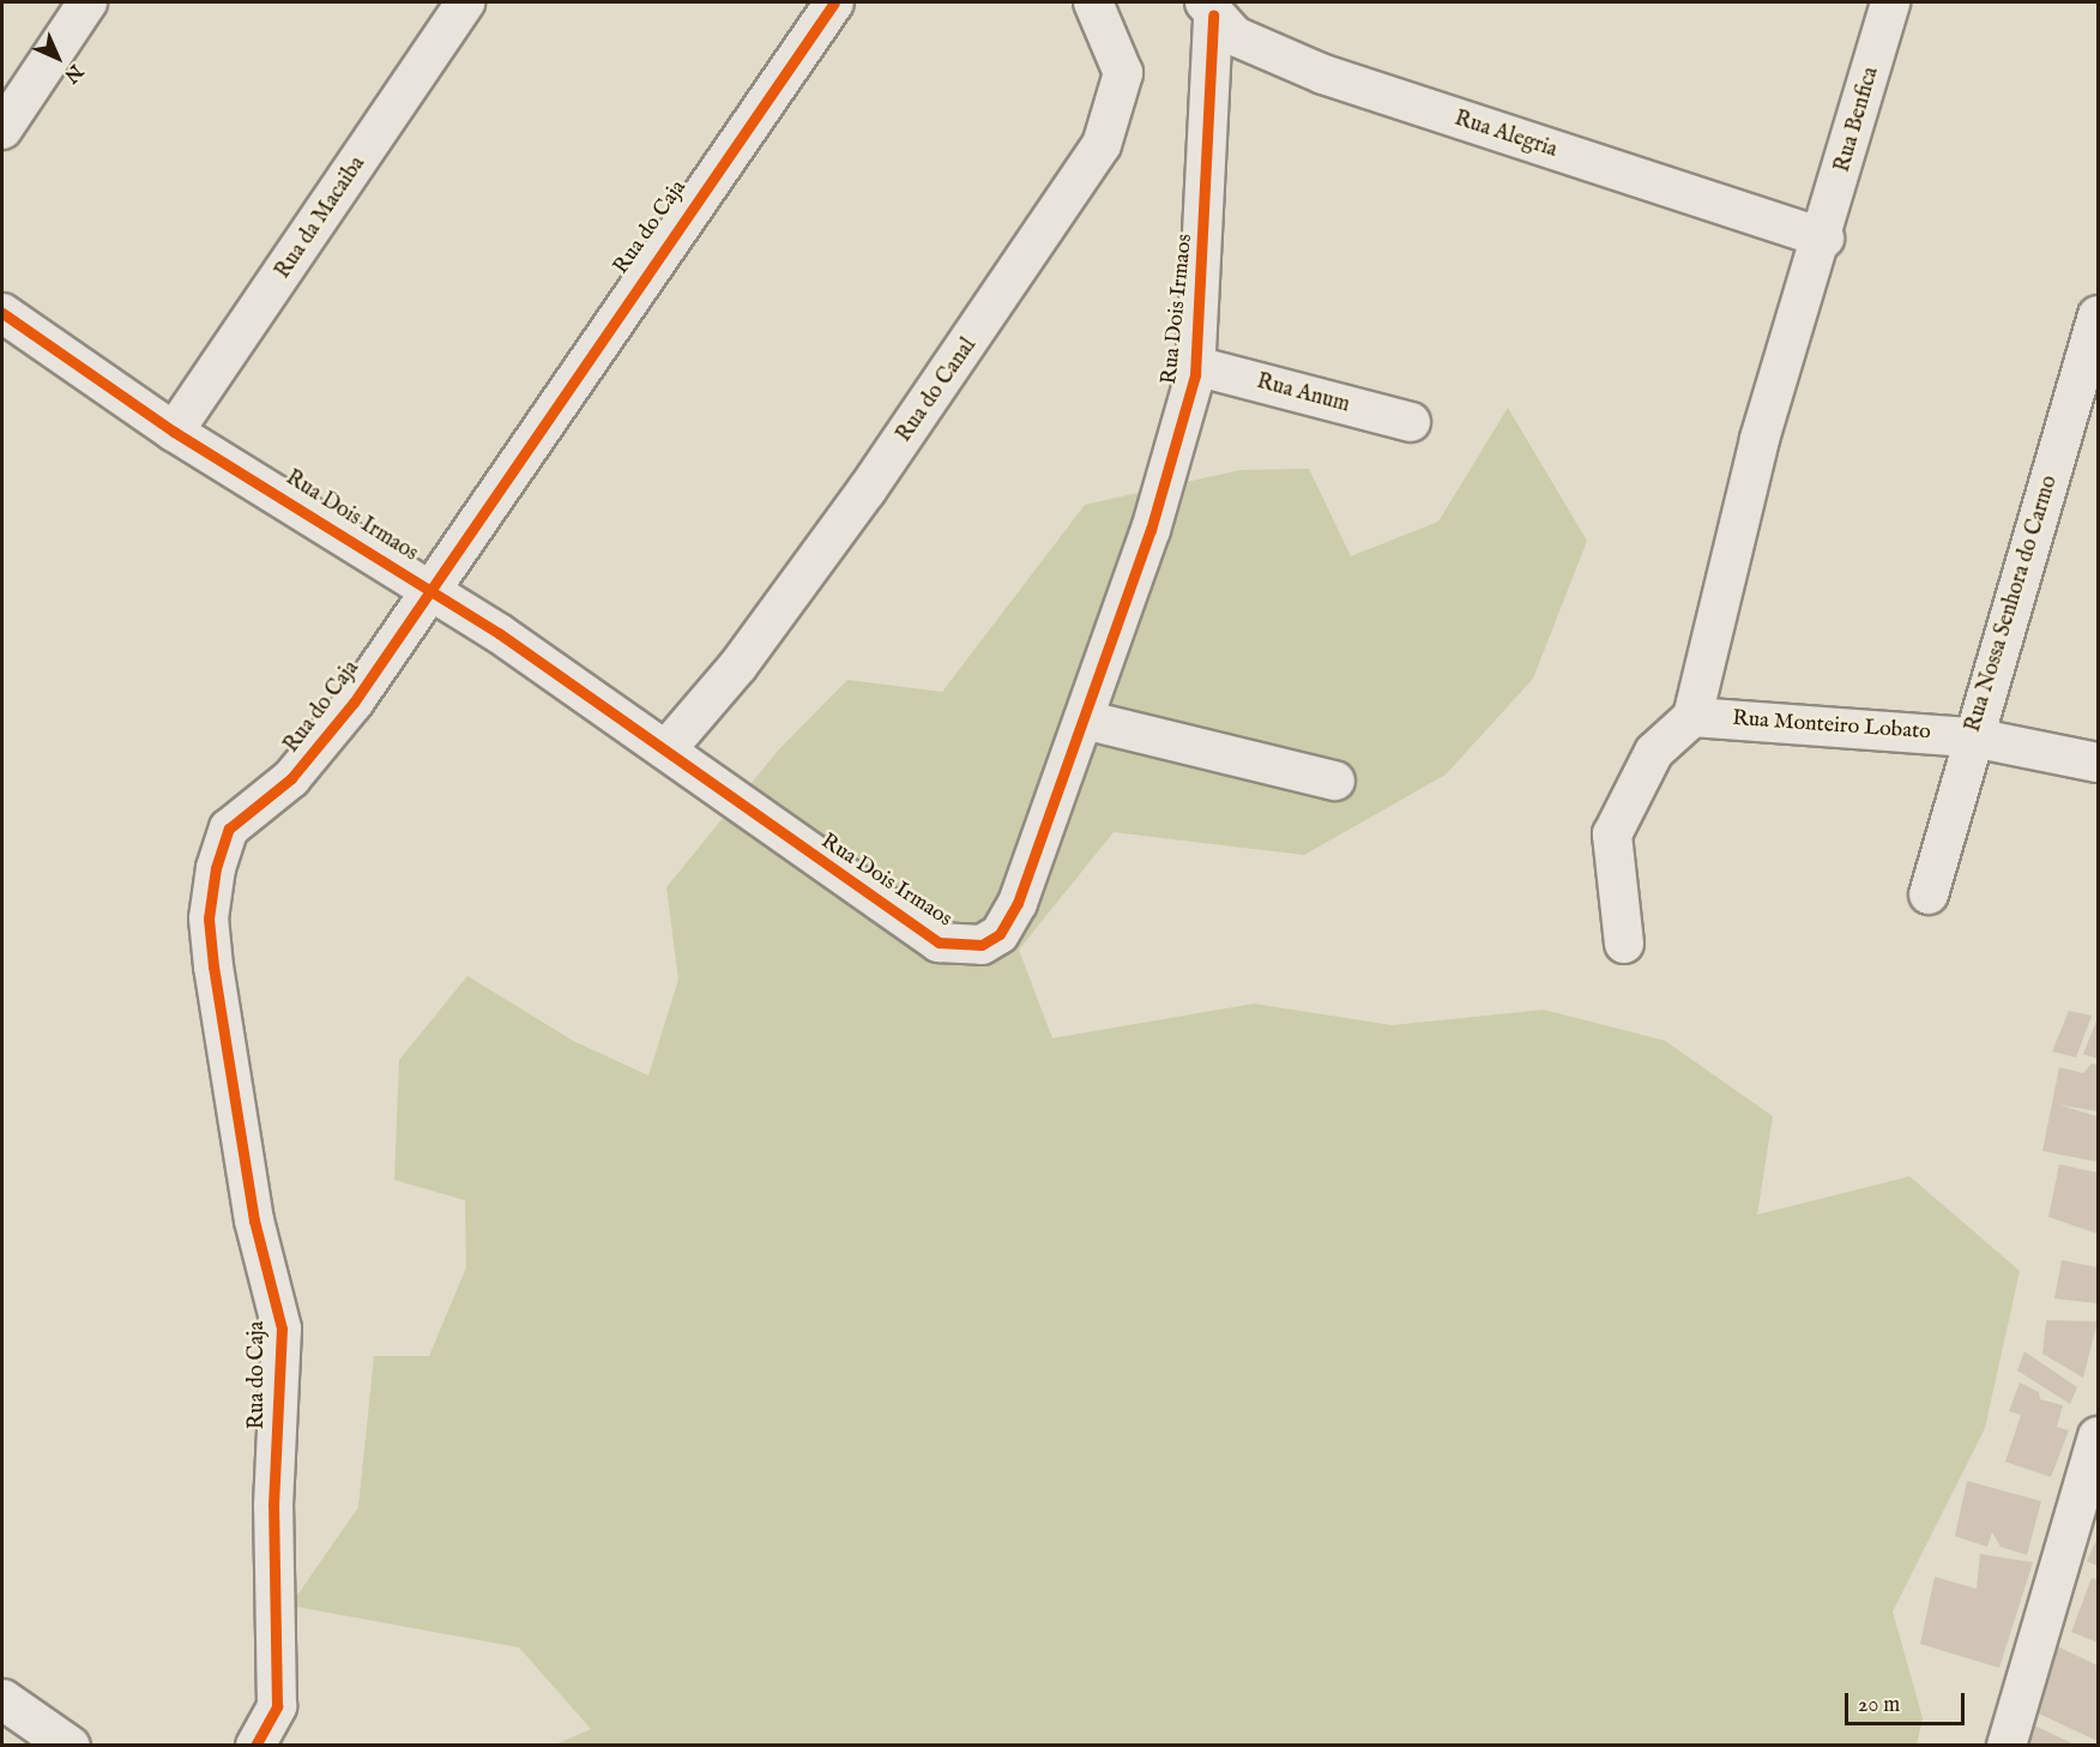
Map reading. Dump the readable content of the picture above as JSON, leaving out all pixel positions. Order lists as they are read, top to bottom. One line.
{"streets":{"street":["Rua Benfica","Rua Alegria","Rua da Macaiba","Rua do Caja","Rua Dois Irmaos","Rua do Canal","Rua Anum","Rua Nossa Senhora do Carmo","Rua Monteiro Lobato"]},"crossings":[["Rua Benfica","Rua Alegria"],["Rua Alegria","Rua Dois Irmaos"],["Rua da Macaiba","Rua Dois Irmaos"],["Rua do Caja","Rua Dois Irmaos"],["Rua Dois Irmaos","Rua do Canal"],["Rua Dois Irmaos","Rua Anum"],["Rua Nossa Senhora do Carmo","Rua Monteiro Lobato"]],"scale_bar":"20 m","north":"bottom right"}
